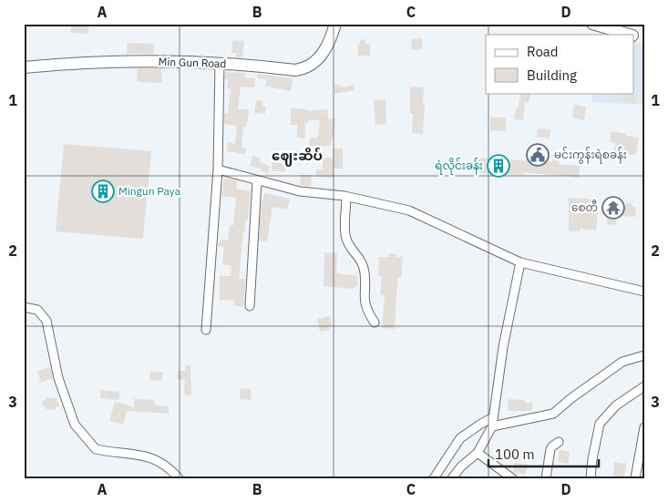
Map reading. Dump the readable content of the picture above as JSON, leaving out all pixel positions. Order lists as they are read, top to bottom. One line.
{"streets":{"street":["Min Gun Road"]},"districts":["ဈေးဆိပ်"],"places":{"public building":["မင်းကွန်းရဲစခန်း"],"building":["ရဲလိုင်းခန်း","Mingun Paya"],"temple":["စေတီ"]},"legend":["Road","Building"],"scale_bar":"100 m","grid":{"columns":["A","B","C","D"],"rows":["1","2","3"]}}
